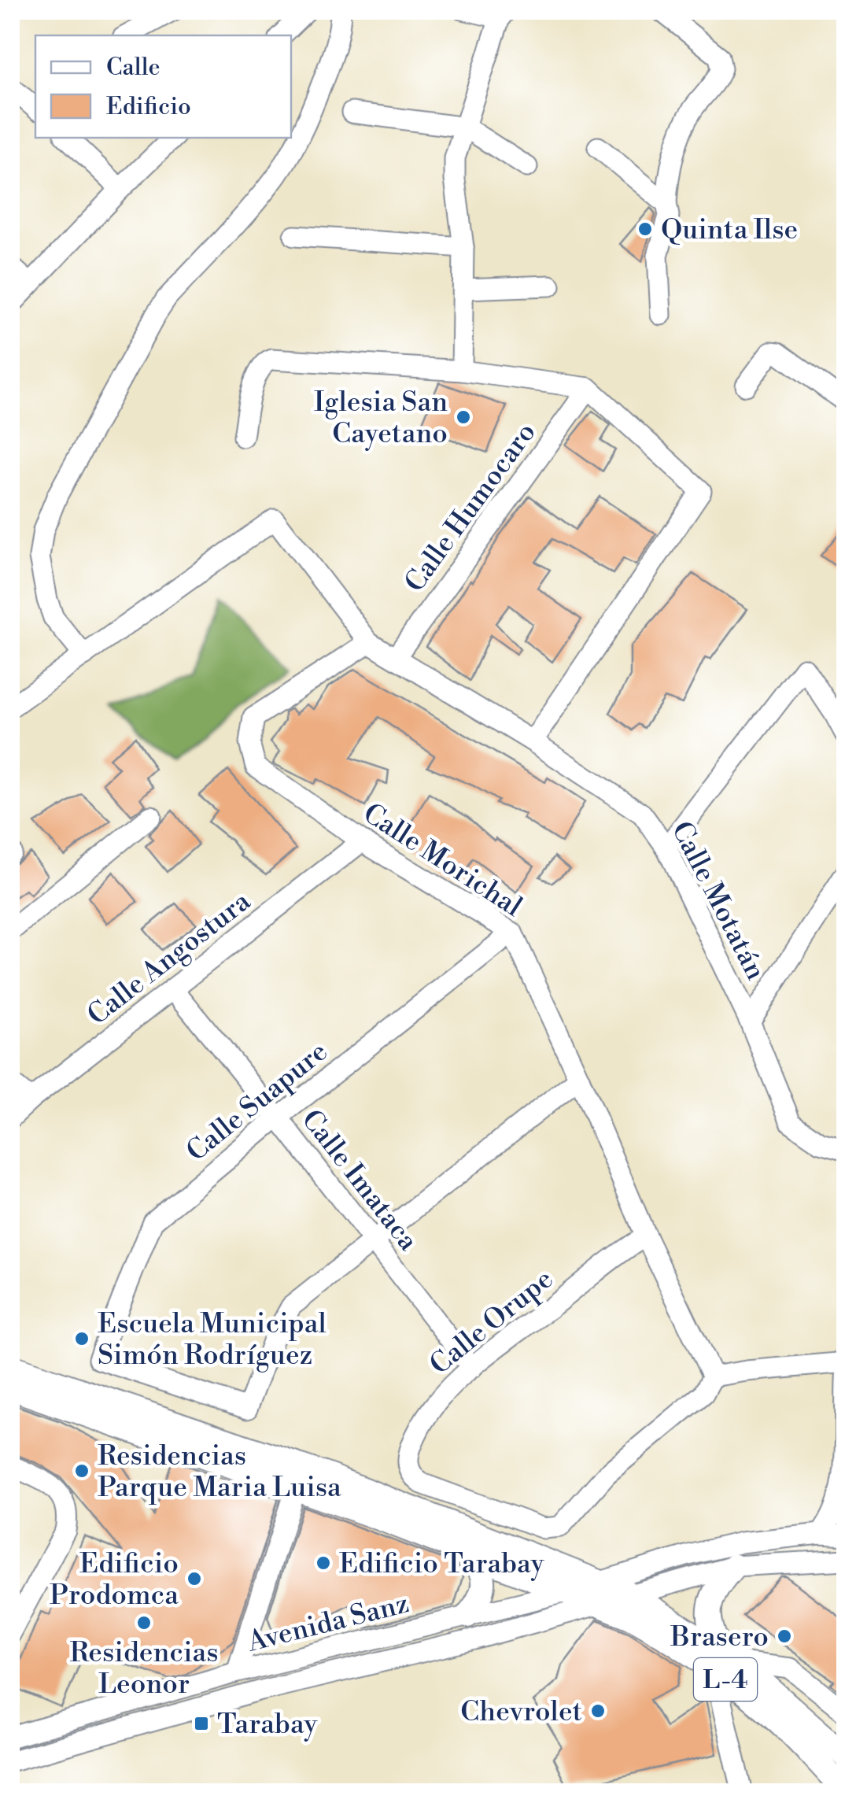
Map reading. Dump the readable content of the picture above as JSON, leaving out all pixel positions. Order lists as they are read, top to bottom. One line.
{"streets":{"main road":["L-4"],"street":["Calle Humocaro","Calle Morichal","Calle Motatán","Calle Angostura","Calle Suapure","Calle Imataca","Calle Orupe","Avenida Sanz"]},"crossings":[["Calle Humocaro","Calle Motatán"],["Calle Morichal","Calle Motatán"],["Calle Morichal","Calle Angostura"],["Calle Morichal","Calle Suapure"],["Calle Morichal","Calle Orupe"],["Calle Angostura","Calle Imataca"],["Calle Suapure","Calle Imataca"],["Calle Imataca","Calle Orupe"],["Avenida Sanz","L-4"]],"places":{"other":["Quinta Ilse","Iglesia San Cayetano","Escuela Municipal Simón Rodríguez","Residencias Parque Maria Luisa","Edificio Tarabay","Edificio Prodomca","Residencias Leonor","Brasero","Chevrolet"],"transit":["Tarabay"]},"legend":["Calle","Edificio"]}
